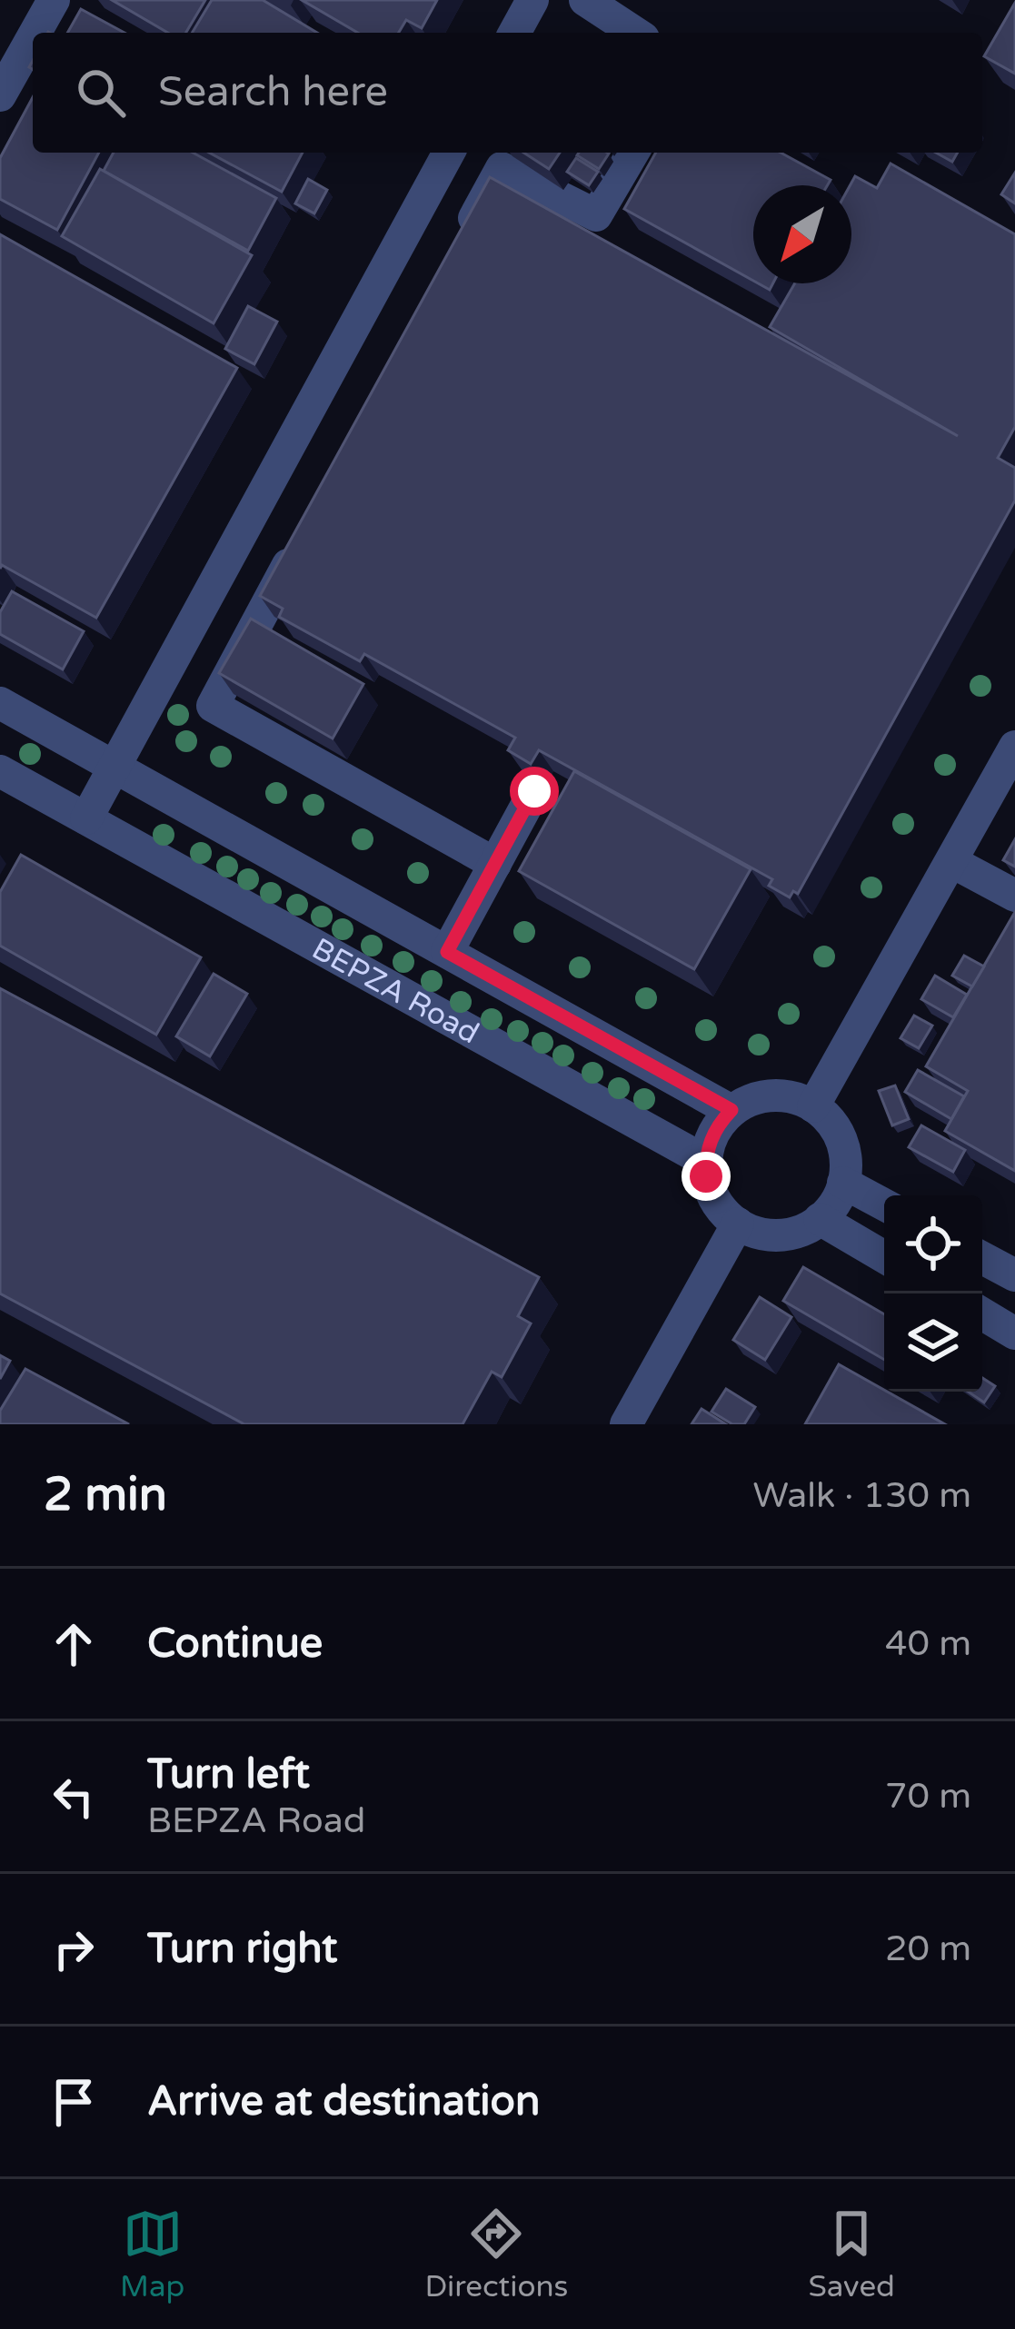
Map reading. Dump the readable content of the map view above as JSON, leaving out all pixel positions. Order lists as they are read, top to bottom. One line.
{"streets":{"lane":["BEPZA Road"]},"north":"bottom left","page":{"search":"Search here","heading":["2 min","Walk · 130 m"],"list":[["Continue","40 m"],["Turn left","BEPZA Road","70 m"],["Turn right","20 m"],"Arrive at destination"],"nav":["Map","Directions","Saved"]}}
